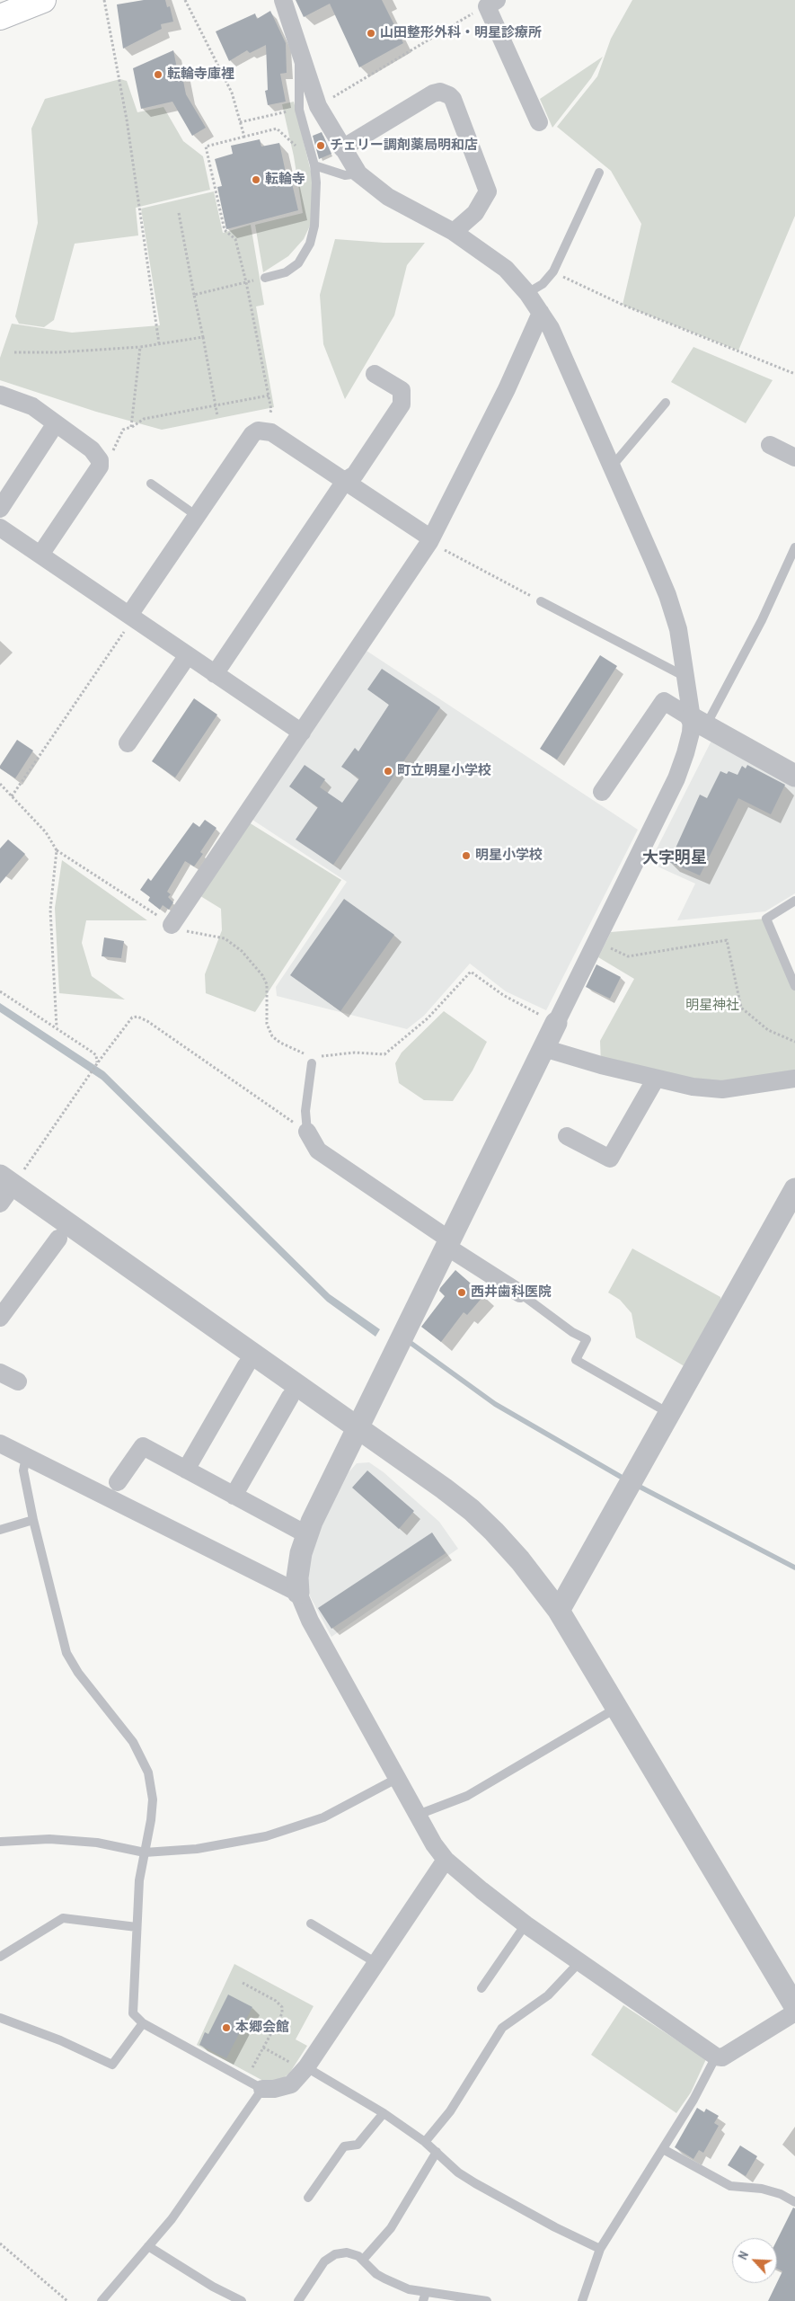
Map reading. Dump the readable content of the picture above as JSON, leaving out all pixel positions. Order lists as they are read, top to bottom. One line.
{"districts":["大字明星"],"parks":["明星神社"],"places":["山田整形外科・明星診療所","転輪寺庫裡","チェリー調剤薬局明和店","転輪寺","町立明星小学校","明星小学校","西井歯科医院","本郷会館"],"north":"top left"}
